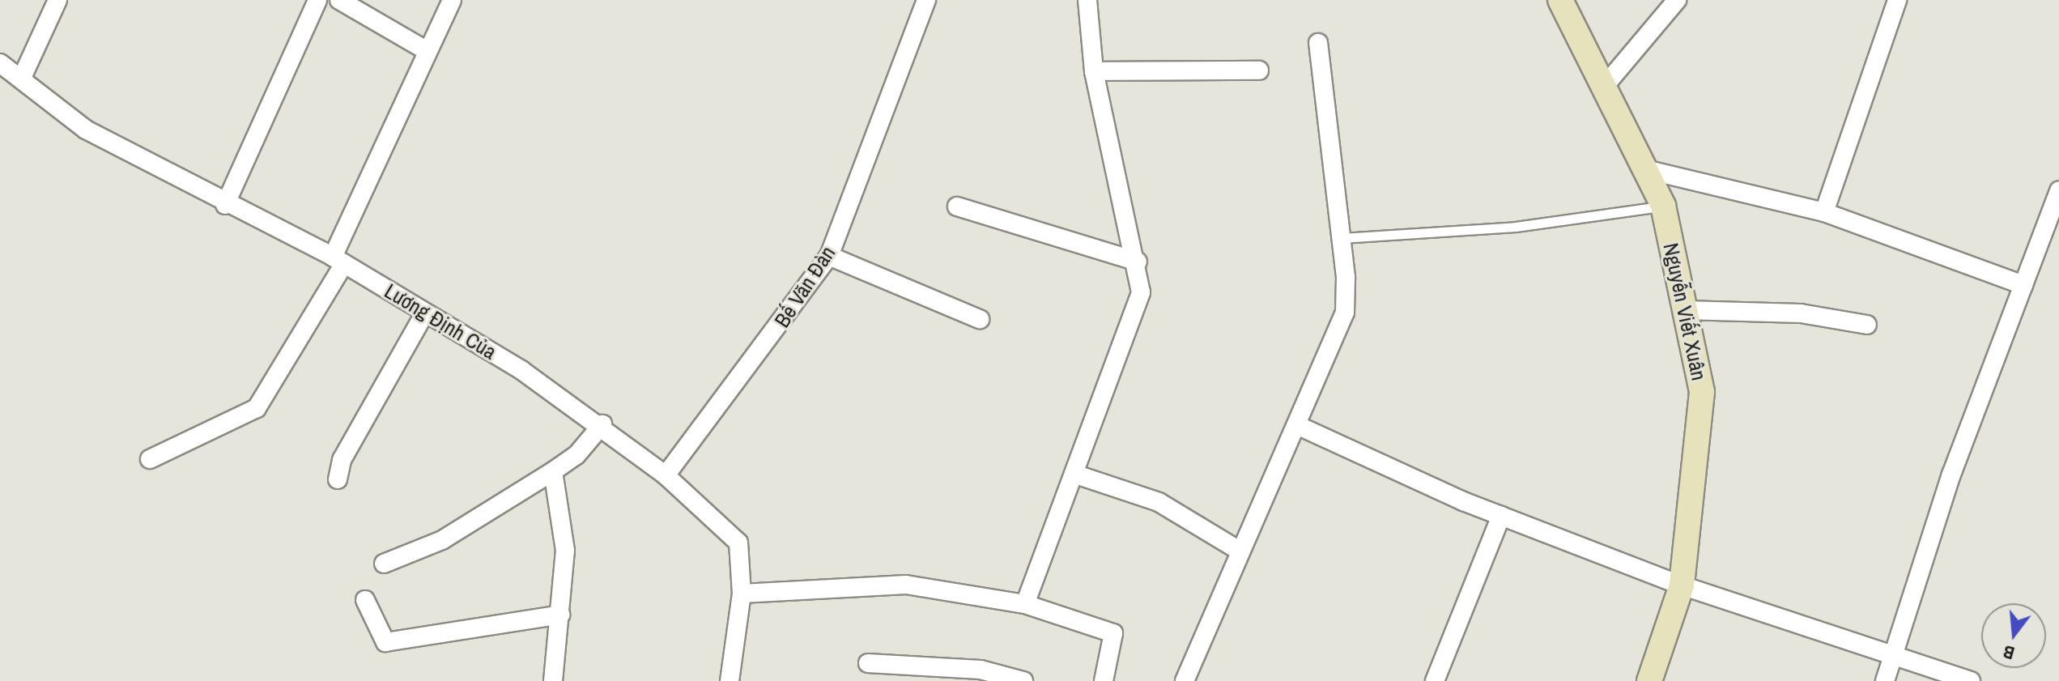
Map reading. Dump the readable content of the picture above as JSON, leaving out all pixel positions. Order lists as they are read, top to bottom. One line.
{"streets":{"street":["Bế Văn Đàn","Nguyễn Viết Xuân","Lương Định Của"]},"crossings":[["Bế Văn Đàn","Lương Định Của"]],"north":"bottom"}
